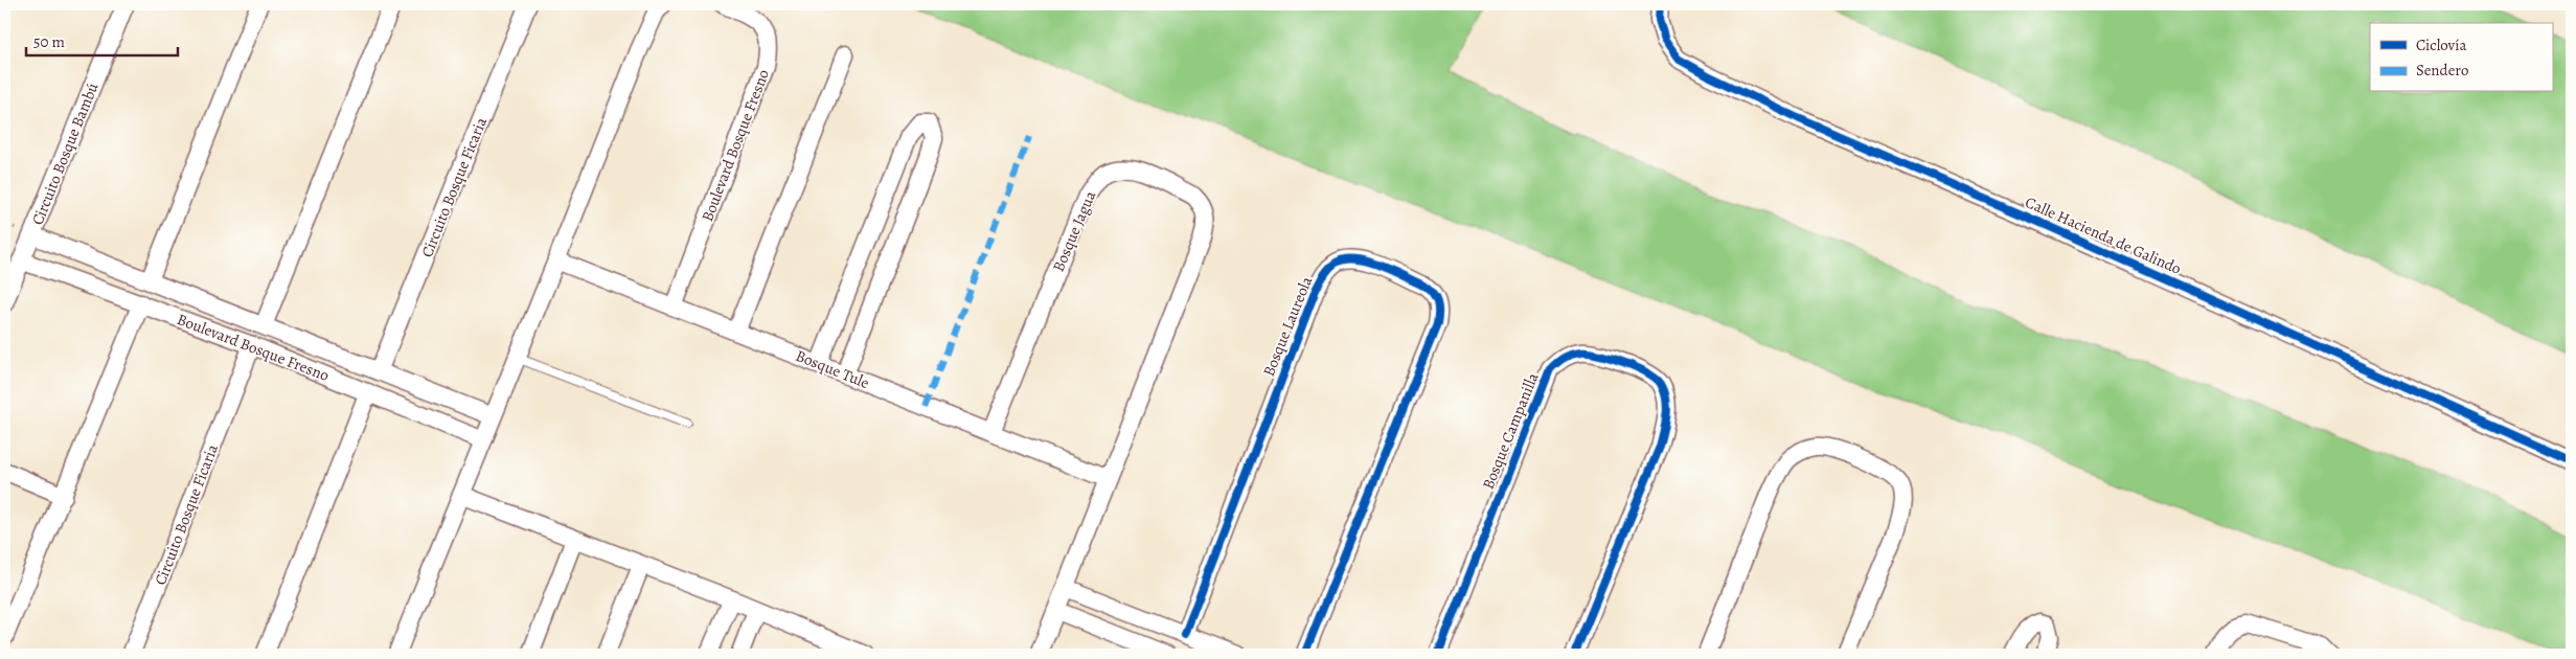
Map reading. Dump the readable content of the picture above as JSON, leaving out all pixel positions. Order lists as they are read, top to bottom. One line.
{"streets":{"street":["Boulevard Bosque Fresno","Circuito Bosque Bambú","Circuito Bosque Ficaria","Bosque Jagua","Calle Hacienda de Galindo","Bosque Laureola","Bosque Tule","Bosque Campanilla"]},"crossings":[["Boulevard Bosque Fresno","Circuito Bosque Bambú"],["Boulevard Bosque Fresno","Circuito Bosque Ficaria"],["Boulevard Bosque Fresno","Bosque Tule"],["Bosque Jagua","Bosque Tule"]],"legend":["Ciclovía","Sendero"],"scale_bar":"50 m"}
